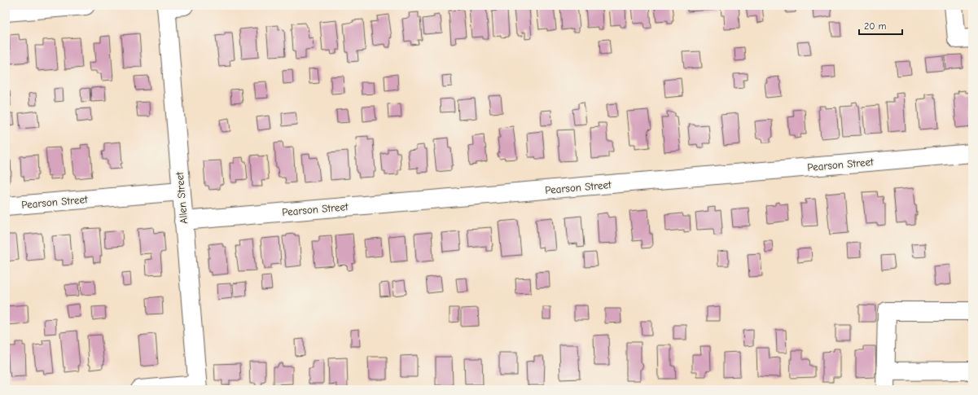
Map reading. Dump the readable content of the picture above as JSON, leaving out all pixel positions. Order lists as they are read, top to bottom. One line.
{"streets":{"street":["Pearson Street","Allen Street"]},"crossings":[["Pearson Street","Allen Street"]],"scale_bar":"20 m"}
